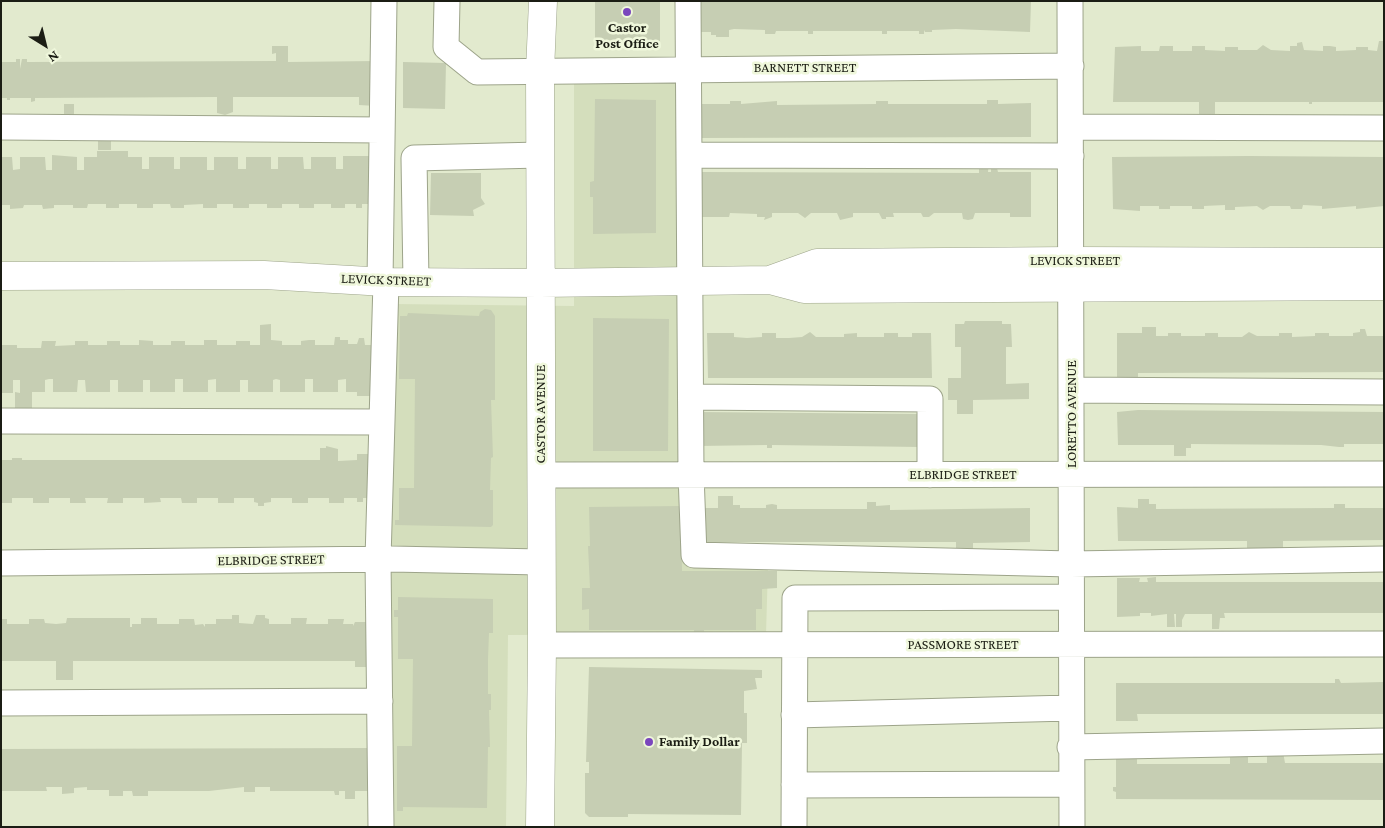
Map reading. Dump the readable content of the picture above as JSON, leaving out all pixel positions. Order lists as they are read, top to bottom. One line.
{"streets":{"main road":["LEVICK STREET","CASTOR AVENUE"],"street":["BARNETT STREET","LORETTO AVENUE","ELBRIDGE STREET","PASSMORE STREET"]},"crossings":[["BARNETT STREET","CASTOR AVENUE"],["BARNETT STREET","LORETTO AVENUE"],["LEVICK STREET","CASTOR AVENUE"],["LEVICK STREET","LORETTO AVENUE"],["CASTOR AVENUE","ELBRIDGE STREET"],["CASTOR AVENUE","PASSMORE STREET"],["LORETTO AVENUE","ELBRIDGE STREET"],["LORETTO AVENUE","PASSMORE STREET"]],"places":["Castor Post Office","Family Dollar"],"north":"bottom right"}
